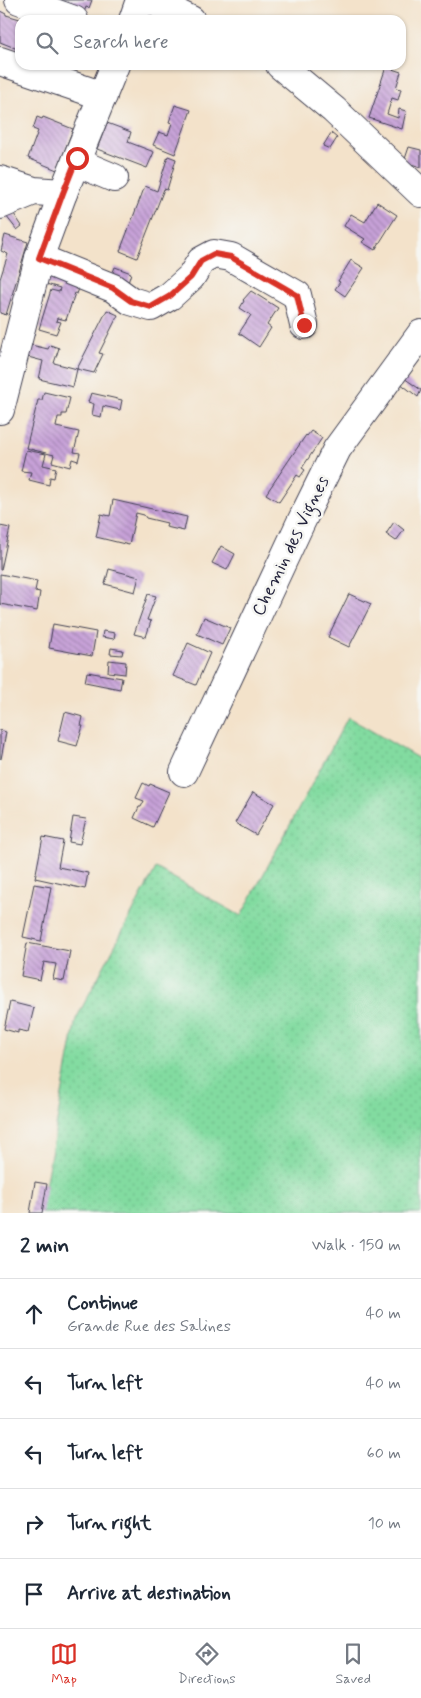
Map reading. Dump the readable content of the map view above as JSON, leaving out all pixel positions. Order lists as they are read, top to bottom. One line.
{"streets":{"street":["Chemin des Vignes"]},"page":{"search":"Search here","heading":["2 min","Walk · 150 m"],"list":[["Continue","Grande Rue des Salines","40 m"],["Turn left","40 m"],["Turn left","60 m"],["Turn right","10 m"],"Arrive at destination"],"nav":["Map","Directions","Saved"]}}
